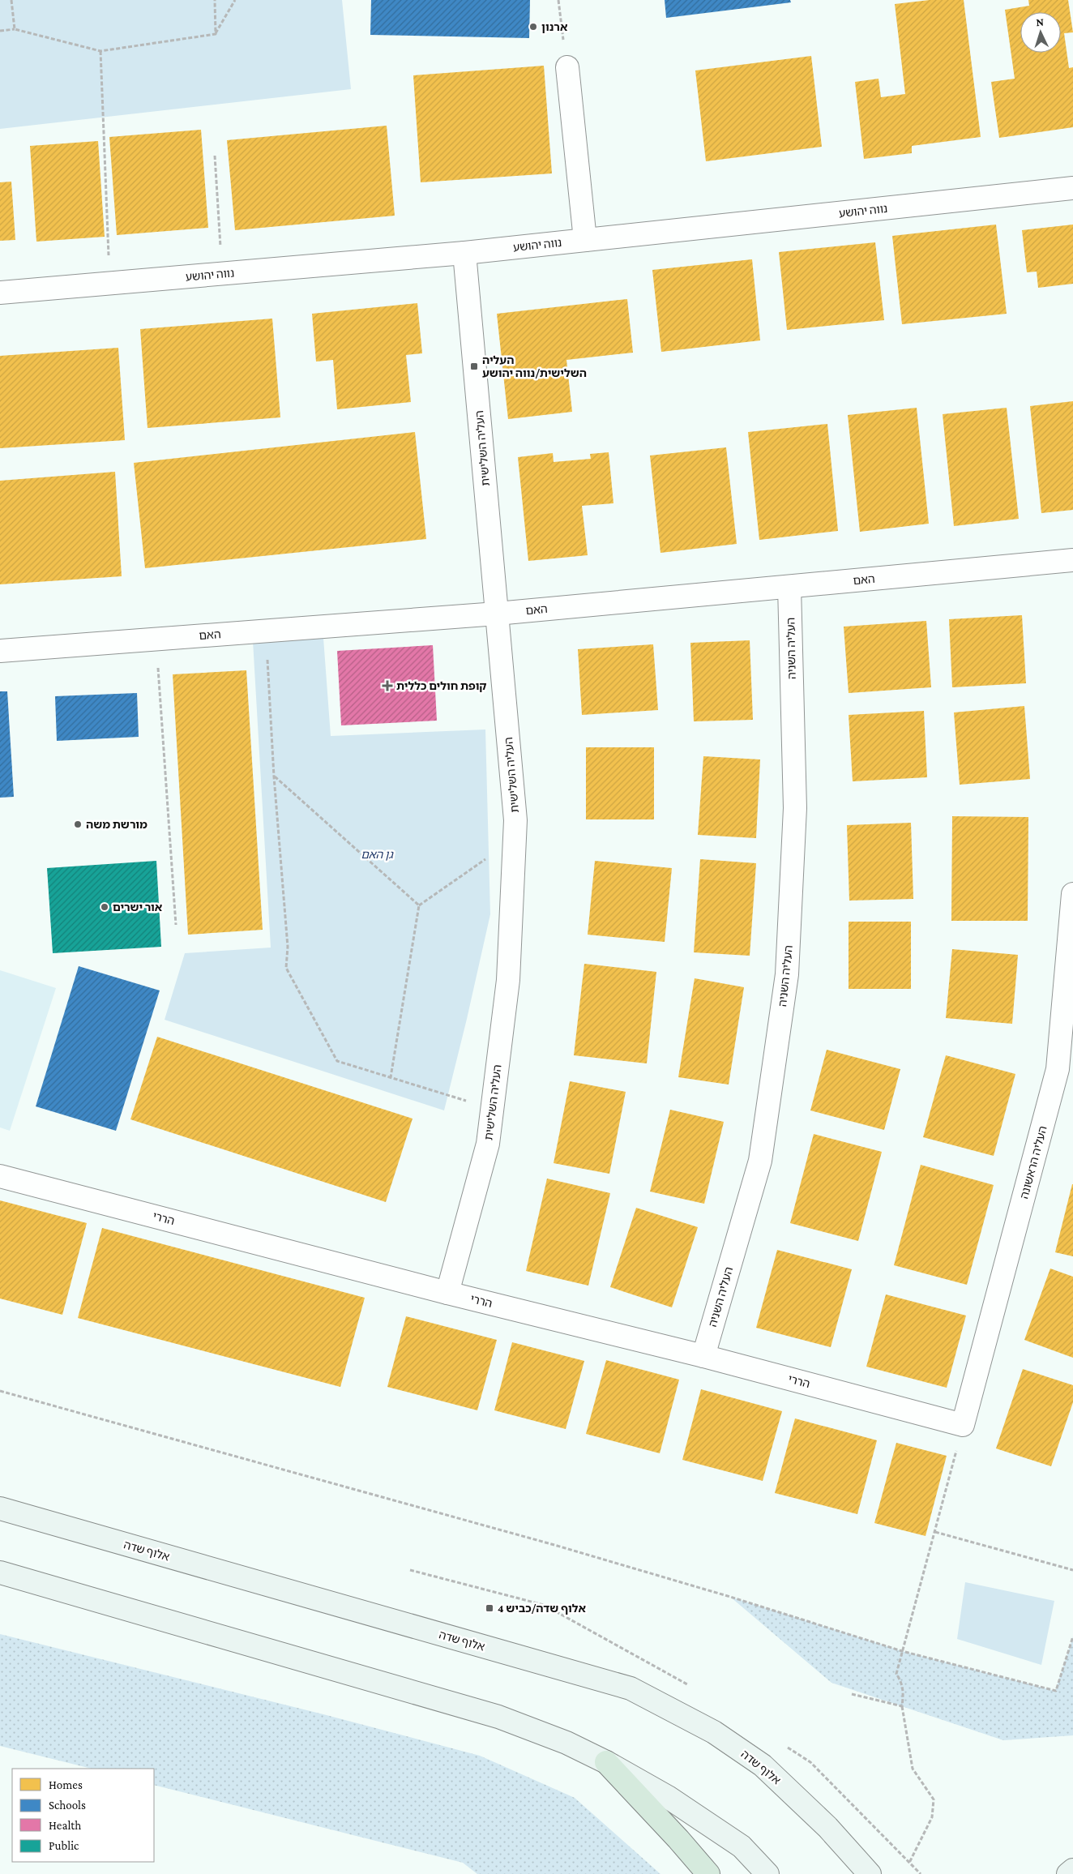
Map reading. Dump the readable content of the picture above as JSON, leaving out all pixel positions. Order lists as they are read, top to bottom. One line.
{"streets":{"main road":["אלוף שדה"],"street":["נווה יהושע","העליה השלישית","האם","העליה השניה","העליה הראשונה","הררי"]},"crossings":[["נווה יהושע","העליה השלישית"],["העליה השלישית","האם"],["העליה השלישית","הררי"],["האם","העליה השניה"],["העליה השניה","הררי"],["העליה הראשונה","הררי"]],"parks":["גן האם"],"places":{"other":["ארנון","מורשת משה","אור ישרים"],"transit":["העליה השלישית/נווה יהושע","אלוף שדה/כביש 4"],"health":["קופת חולים כללית"]},"legend":["Homes","Schools","Health","Public"],"north":"top"}
